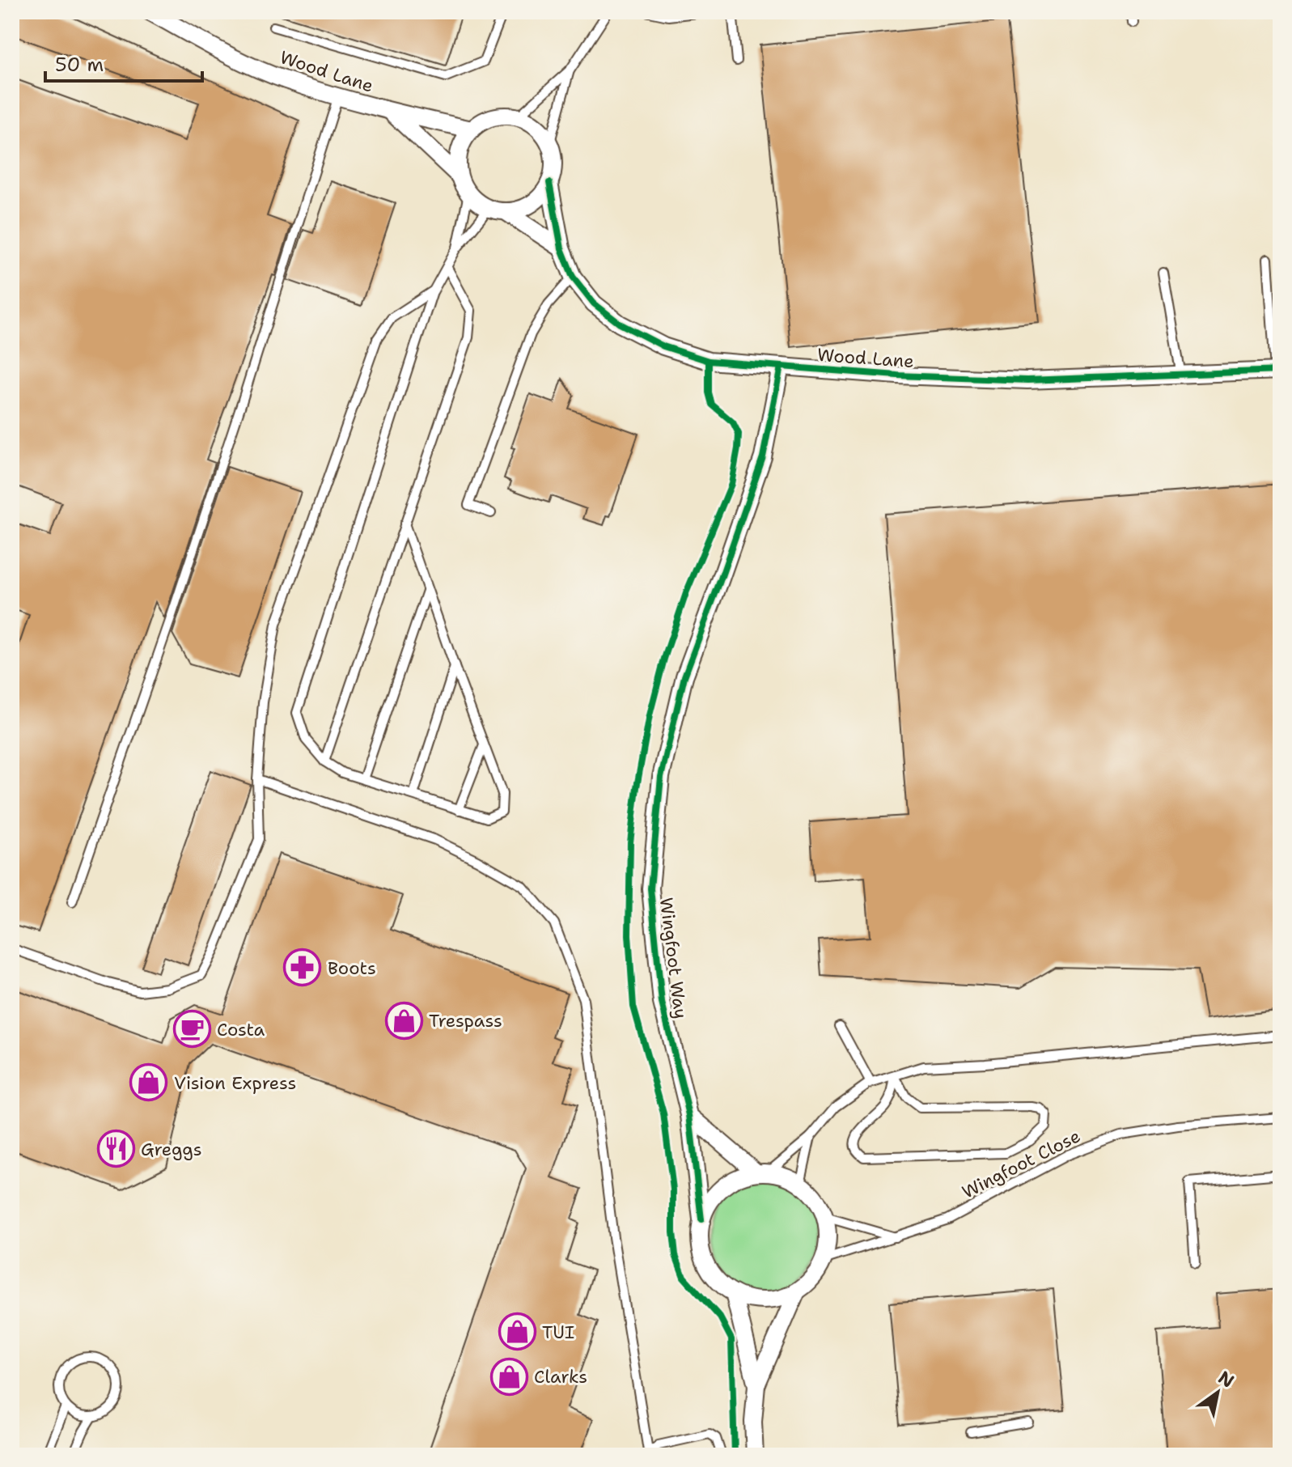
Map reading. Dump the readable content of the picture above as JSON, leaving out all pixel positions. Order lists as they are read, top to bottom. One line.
{"streets":{"street":["Wood Lane","Wingfoot Way"],"lane":["Wingfoot Close"]},"crossings":[["Wood Lane","Wingfoot Way"],["Wingfoot Way","Wingfoot Close"]],"places":{"pharmacy":["Boots"],"shop":["Trespass","Vision Express","TUI","Clarks"],"cafe":["Costa"],"restaurant":["Greggs"]},"scale_bar":"50 m","north":"top right"}
